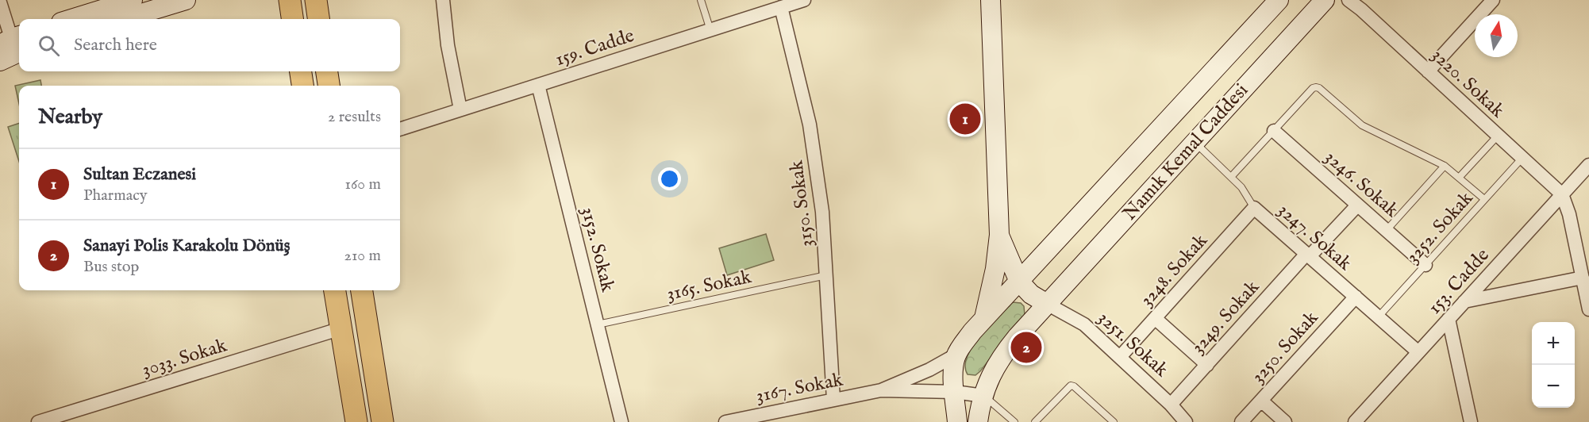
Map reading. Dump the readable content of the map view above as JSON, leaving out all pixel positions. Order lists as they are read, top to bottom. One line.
{"streets":{"street":["159. Cadde","3220. Sokak","Namık Kemal Caddesi","3246. Sokak","3150. Sokak","3247. Sokak","3152. Sokak","3248. Sokak","153. Cadde","3249. Sokak","3251. Sokak","3250. Sokak","3033. Sokak","3167. Sokak"],"lane":["3252. Sokak","3165. Sokak"]},"crossings":[["159. Cadde","3150. Sokak"],["159. Cadde","3152. Sokak"],["3220. Sokak","3252. Sokak"],["3220. Sokak","153. Cadde"],["Namık Kemal Caddesi","3247. Sokak"],["Namık Kemal Caddesi","3251. Sokak"],["Namık Kemal Caddesi","3167. Sokak"],["3246. Sokak","3252. Sokak"],["3246. Sokak","3249. Sokak"],["3150. Sokak","3165. Sokak"],["3150. Sokak","3167. Sokak"],["3252. Sokak","3247. Sokak"],["3247. Sokak","3248. Sokak"],["3247. Sokak","153. Cadde"],["3247. Sokak","3249. Sokak"],["3247. Sokak","3250. Sokak"],["3152. Sokak","3165. Sokak"],["3248. Sokak","3251. Sokak"],["3249. Sokak","3251. Sokak"]],"north":"top","page":{"search":"Search here","heading":["Nearby","2 results"],"pins":["1","2"],"list":[{"mark":"1","name":"Sultan Eczanesi","note":"Pharmacy","value":"160 m"},{"mark":"2","name":"Sanayi Polis Karakolu Dönüş","note":"Bus stop","value":"210 m"}],"map_buttons":["+","−"]}}
